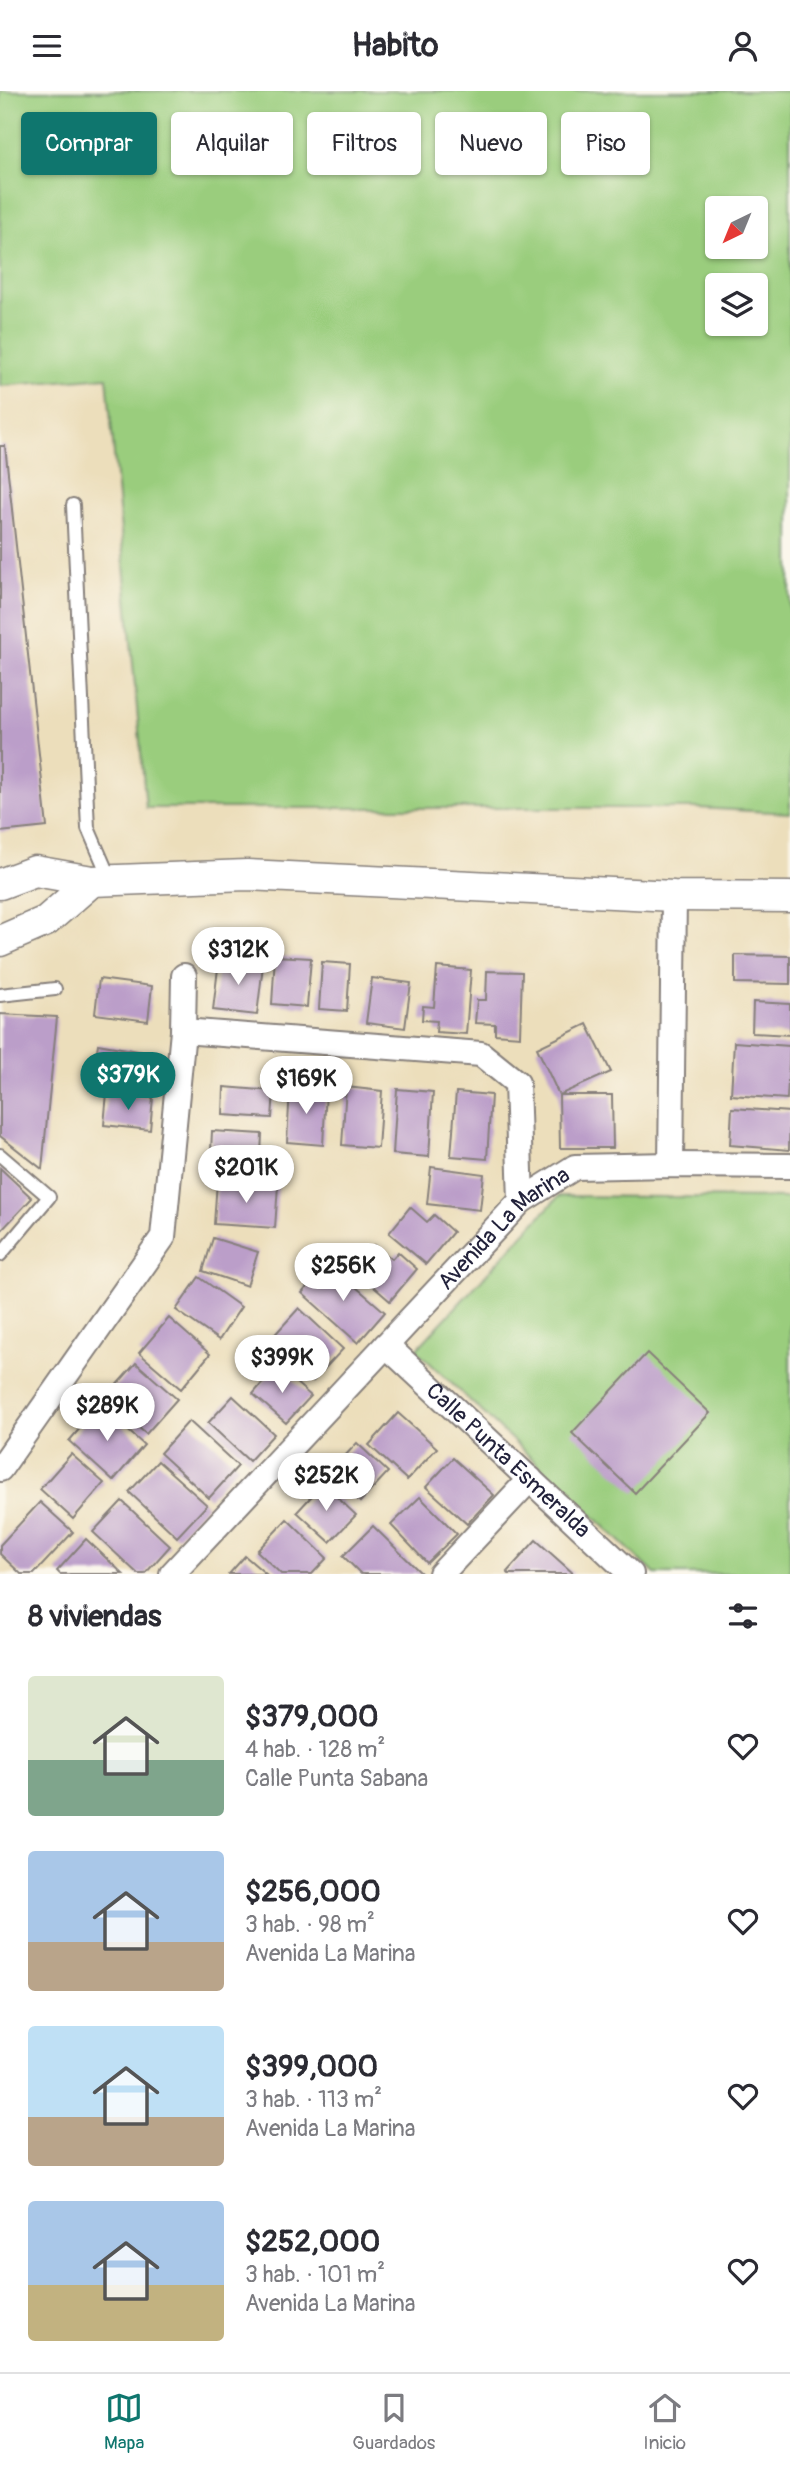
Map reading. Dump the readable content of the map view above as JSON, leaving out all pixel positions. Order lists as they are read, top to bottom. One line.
{"streets":{"street":["Avenida La Marina","Calle Punta Esmeralda"]},"crossings":[["Avenida La Marina","Calle Punta Esmeralda"]],"north":"bottom left","page":{"header":"Habito","chip":["Comprar","Alquilar","Filtros","Nuevo","Piso"],"price":["$312K","$379K","$169K","$201K","$256K","$399K","$289K","$252K"],"heading":"8 viviendas","list":[{"name":"$379,000","note":"4 hab. · 128 m² · Calle Punta Sabana"},{"name":"$256,000","note":"3 hab. · 98 m² · Avenida La Marina"},{"name":"$399,000","note":"3 hab. · 113 m² · Avenida La Marina"},{"name":"$252,000","note":"3 hab. · 101 m² · Avenida La Marina"}],"tabs":["Mapa","Guardados","Inicio"]}}
